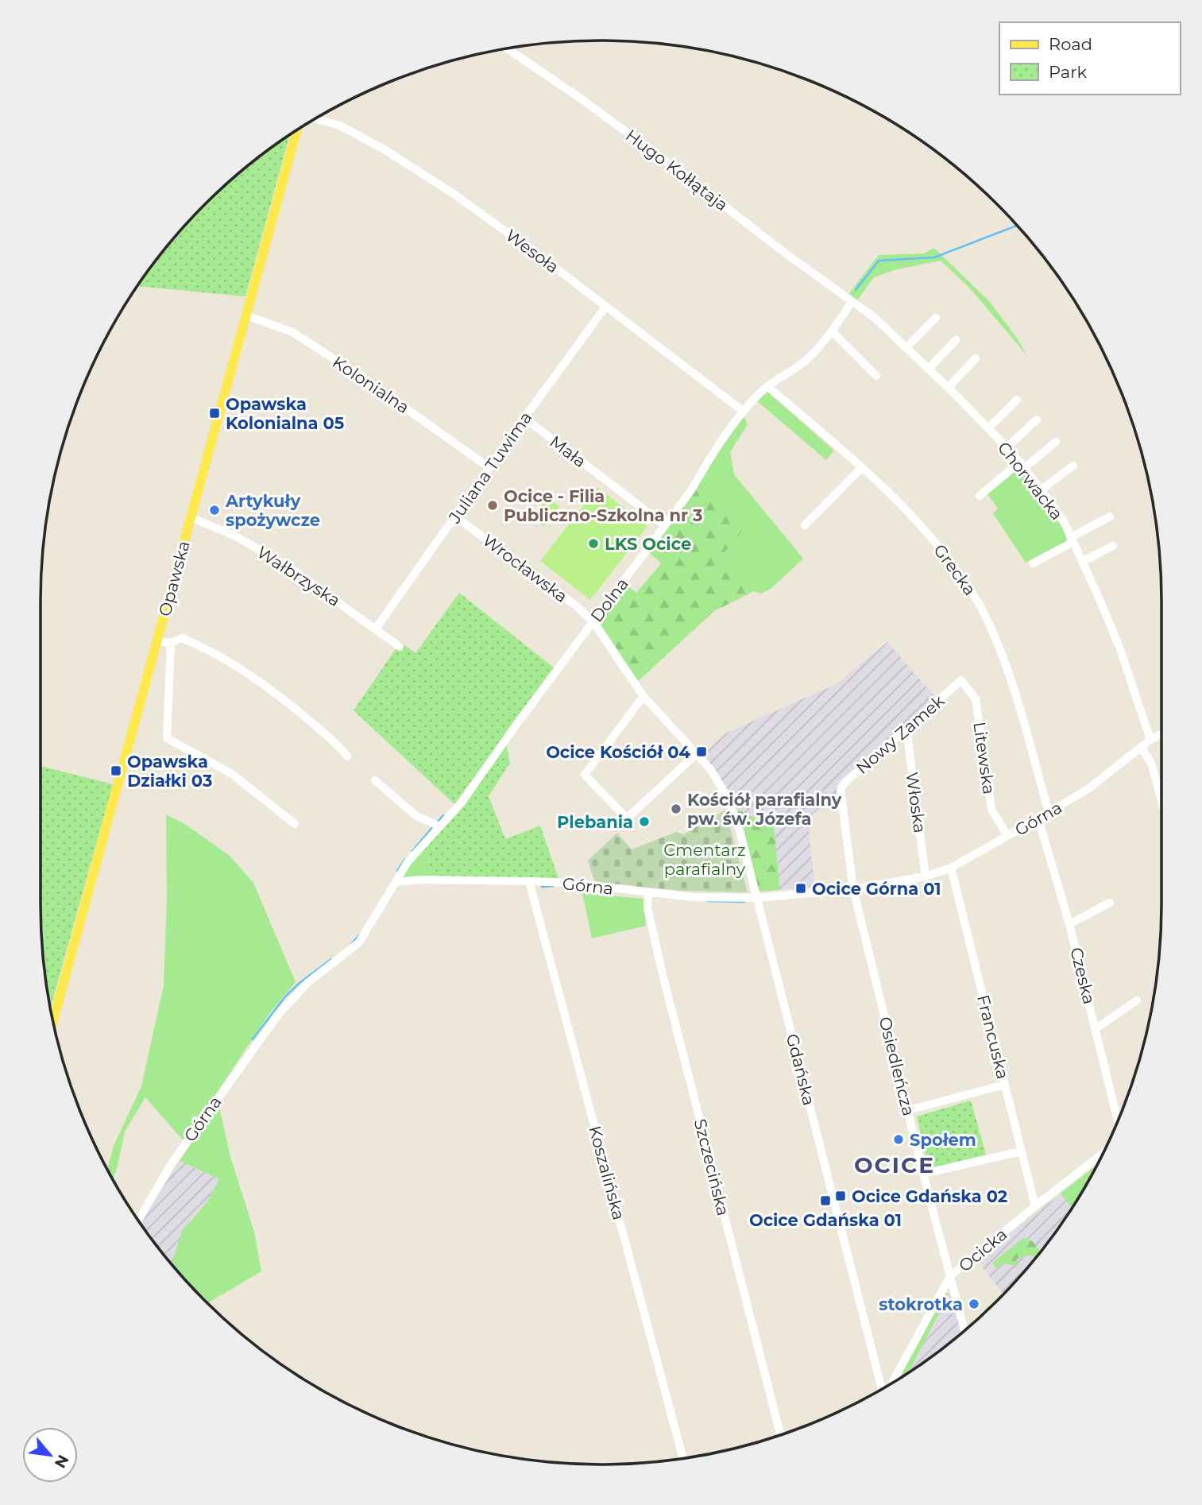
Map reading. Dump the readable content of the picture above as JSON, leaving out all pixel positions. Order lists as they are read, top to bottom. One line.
{"streets":{"main road":["Opawska"],"street":["Hugo Kołłątaja","Wesoła","Kolonialna","Mała","Juliana Tuwima","Chorwacka","Wrocławska","Grecka","Wałbrzyska","Dolna","Nowy Zamek","Litewska","Włoska","Górna","Czeska","Francuska","Osiedleńcza","Gdańska","Szczecińska","Koszalińska","Ocicka"]},"crossings":[["Hugo Kołłątaja","Chorwacka"],["Hugo Kołłątaja","Dolna"],["Wesoła","Juliana Tuwima"],["Wesoła","Dolna"],["Kolonialna","Juliana Tuwima"],["Kolonialna","Opawska"],["Mała","Juliana Tuwima"],["Mała","Dolna"],["Juliana Tuwima","Wrocławska"],["Juliana Tuwima","Wałbrzyska"],["Chorwacka","Dolna"],["Chorwacka","Górna"],["Wrocławska","Dolna"],["Wrocławska","Gdańska"],["Grecka","Dolna"],["Grecka","Górna"],["Wałbrzyska","Opawska"],["Dolna","Górna"],["Dolna","Gdańska"],["Nowy Zamek","Litewska"],["Nowy Zamek","Włoska"],["Nowy Zamek","Górna"],["Nowy Zamek","Osiedleńcza"],["Litewska","Górna"],["Włoska","Górna"],["Górna","Czeska"],["Górna","Francuska"],["Górna","Osiedleńcza"],["Górna","Gdańska"],["Górna","Szczecińska"],["Górna","Koszalińska"],["Francuska","Ocicka"],["Osiedleńcza","Ocicka"]],"districts":["OCICE"],"parks":["Cmentarz parafialny"],"places":{"transit":["Opawska Kolonialna 05","Ocice Kościół 04","Opawska Działki 03","Ocice Górna 01","Ocice Gdańska 02","Ocice Gdańska 01"],"other":["Ocice - Filia Publiczno-Szkolna nr 3","Artykuły spożywcze","LKS Ocice","Kościół parafialny pw. św. Józefa","Plebania","Społem","stokrotka"]},"legend":["Road","Park"],"north":"bottom right"}
